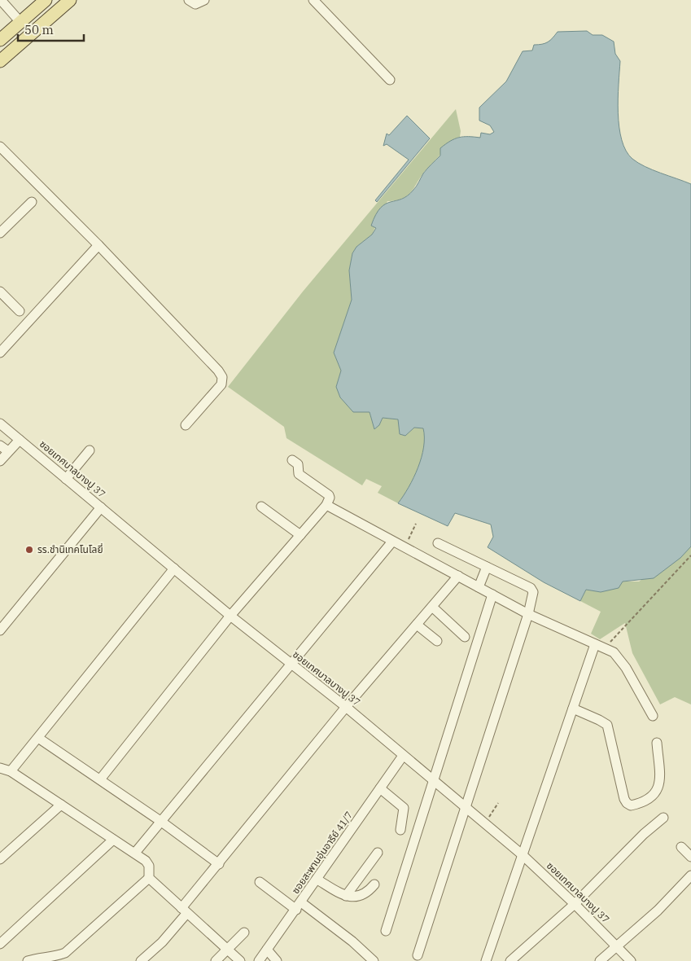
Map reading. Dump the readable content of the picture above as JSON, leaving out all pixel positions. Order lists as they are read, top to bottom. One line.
{"streets":{"street":["ซอยเทศบาลบางปู 37","ซอยสะพานอุ่นอารีย์ 41/7"]},"crossings":[["ซอยเทศบาลบางปู 37","ซอยสะพานอุ่นอารีย์ 41/7"]],"places":["รร.ชำนิเทคโนโลยี่"],"scale_bar":"50 m"}
